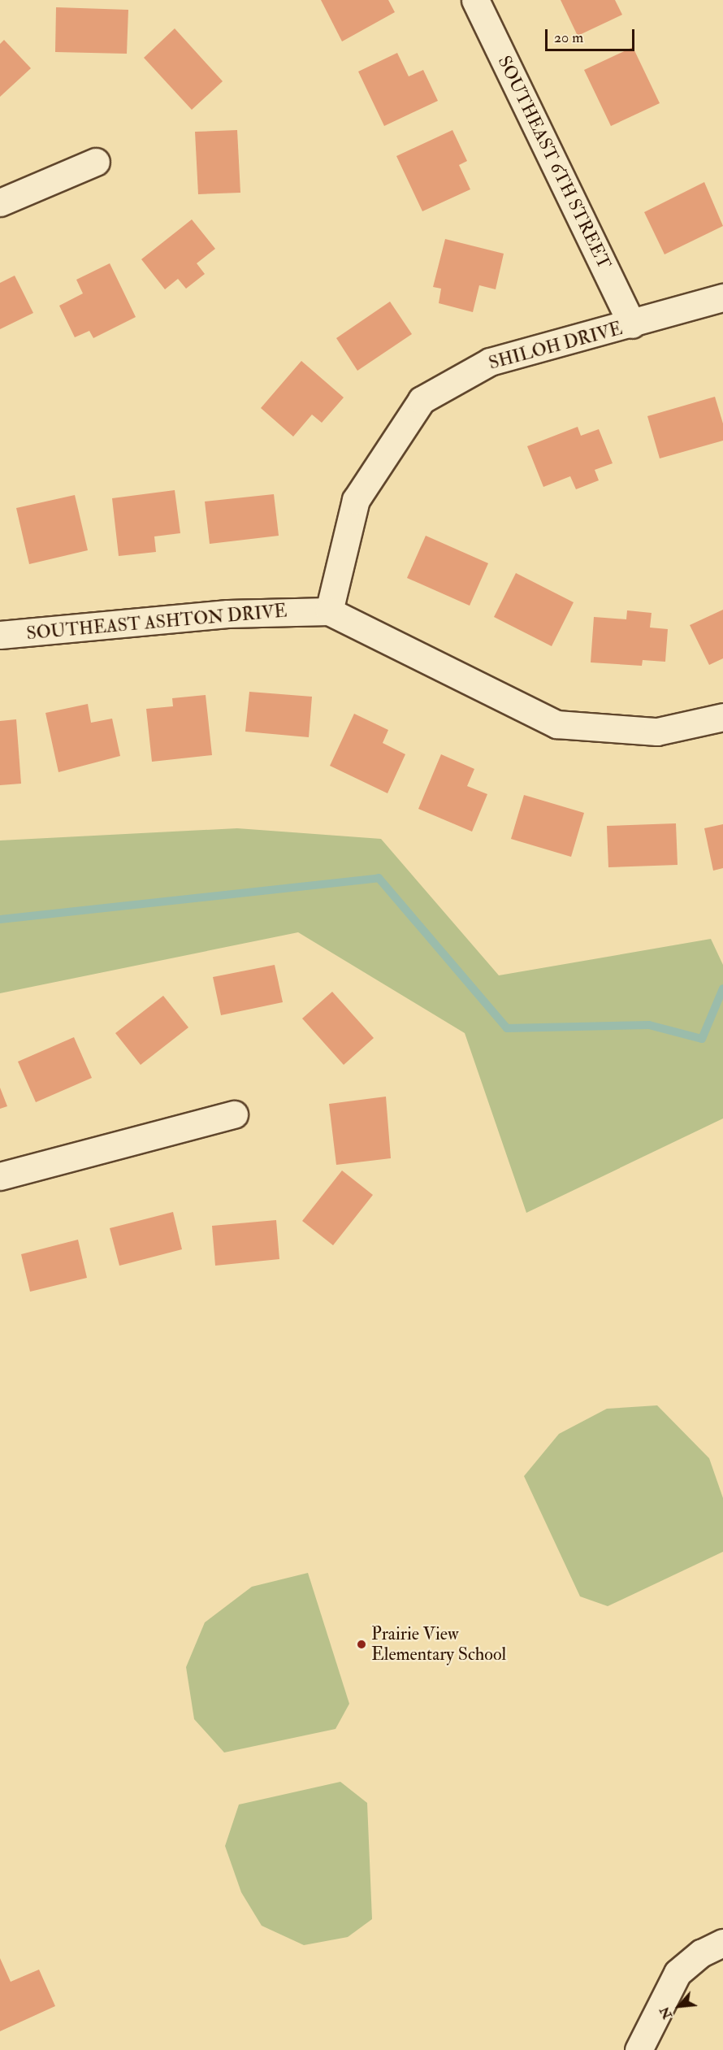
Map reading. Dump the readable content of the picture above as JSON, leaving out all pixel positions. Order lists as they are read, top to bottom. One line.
{"streets":{"street":["SOUTHEAST 6TH STREET","SHILOH DRIVE","SOUTHEAST ASHTON DRIVE"]},"crossings":[["SOUTHEAST 6TH STREET","SHILOH DRIVE"],["SHILOH DRIVE","SOUTHEAST ASHTON DRIVE"]],"places":["Prairie View Elementary School"],"scale_bar":"20 m","north":"bottom left"}
